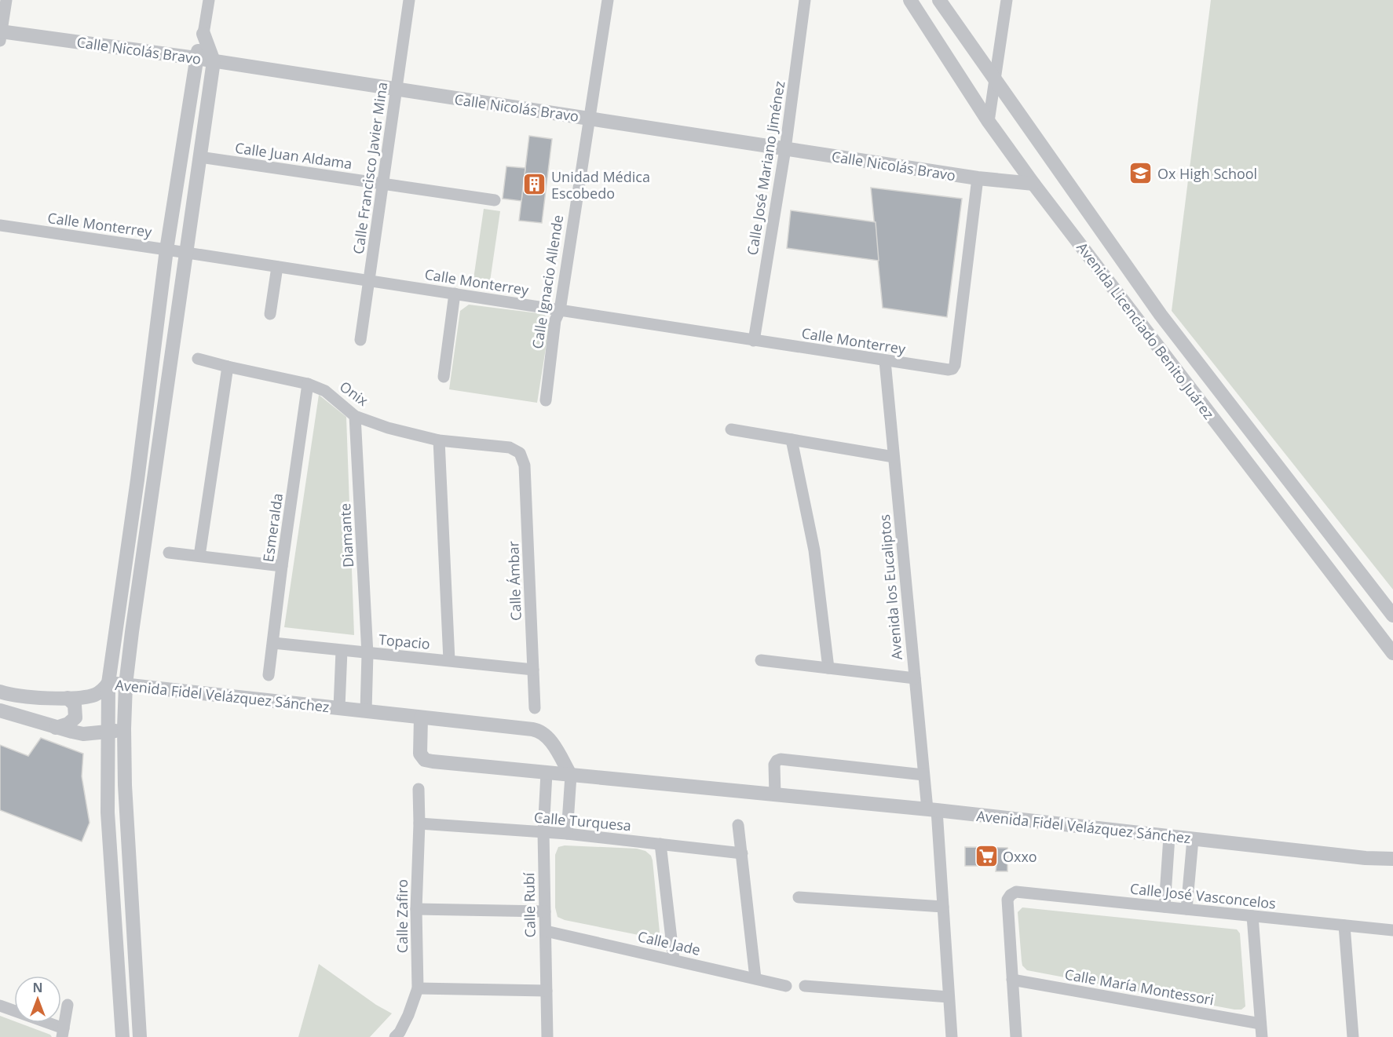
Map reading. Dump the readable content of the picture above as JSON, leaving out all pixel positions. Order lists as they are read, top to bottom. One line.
{"streets":{"street":["Calle Nicolás Bravo","Calle Juan Aldama","Calle Francisco Javier Mina","Calle José Mariano Jiménez","Calle Monterrey","Calle Ignacio Allende","Avenida Licenciado Benito Juárez","Onix","Esmeralda","Diamante","Calle Ámbar","Avenida los Eucaliptos","Topacio","Avenida Fidel Velázquez Sánchez","Calle Turquesa","Calle José Vasconcelos","Calle Rubí","Calle Zafiro","Calle Jade","Calle María Montessori"]},"crossings":[["Calle Nicolás Bravo","Calle Francisco Javier Mina"],["Calle Nicolás Bravo","Calle José Mariano Jiménez"],["Calle Nicolás Bravo","Calle Monterrey"],["Calle Nicolás Bravo","Calle Ignacio Allende"],["Calle Nicolás Bravo","Avenida Licenciado Benito Juárez"],["Calle Juan Aldama","Calle Francisco Javier Mina"],["Calle Francisco Javier Mina","Calle Monterrey"],["Calle José Mariano Jiménez","Calle Monterrey"],["Calle Monterrey","Calle Ignacio Allende"],["Calle Monterrey","Avenida los Eucaliptos"],["Onix","Esmeralda"],["Onix","Diamante"],["Onix","Calle Ámbar"],["Esmeralda","Topacio"],["Diamante","Topacio"],["Diamante","Avenida Fidel Velázquez Sánchez"],["Calle Ámbar","Topacio"],["Avenida los Eucaliptos","Avenida Fidel Velázquez Sánchez"],["Avenida Fidel Velázquez Sánchez","Calle Rubí"],["Calle Turquesa","Calle Rubí"],["Calle Turquesa","Calle Zafiro"],["Calle José Vasconcelos","Calle María Montessori"],["Calle Rubí","Calle Jade"]],"places":{"school or university":["Ox High School"],"building":["Unidad Médica Escobedo"],"supermarket":["Oxxo"]},"north":"top"}
